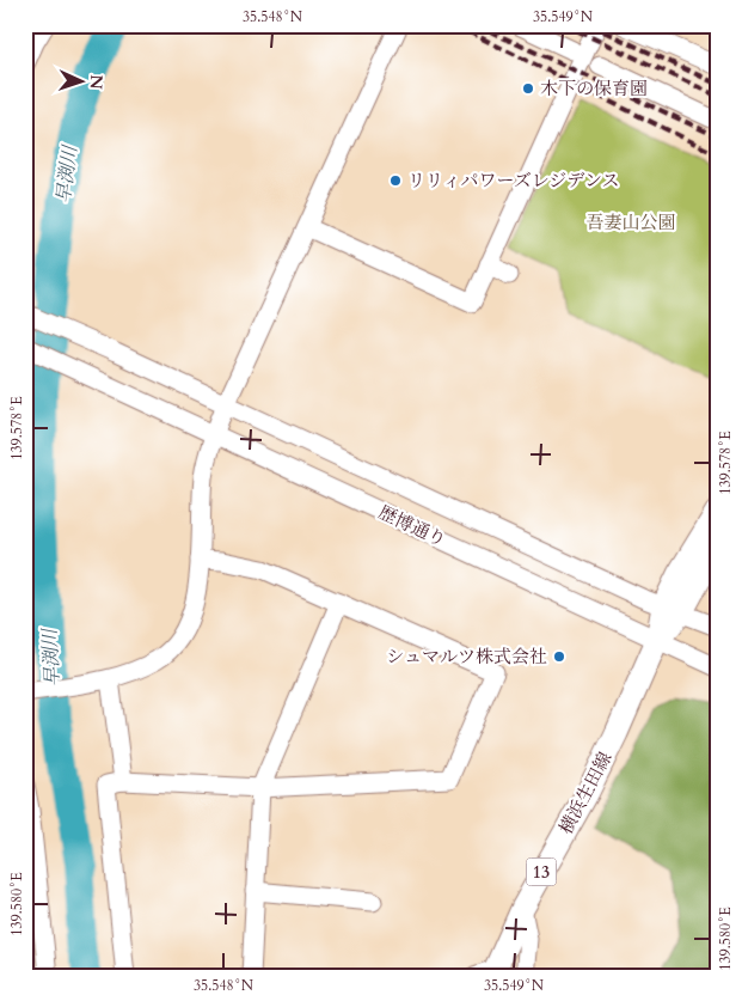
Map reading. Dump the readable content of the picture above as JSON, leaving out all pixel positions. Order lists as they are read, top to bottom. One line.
{"streets":{"main road":["横浜生田線","13"],"street":["歴博通り"]},"crossings":[["歴博通り","横浜生田線"]],"water":["早渕川"],"parks":["吾妻山公園"],"places":["木下の保育園","リリィパワーズレジデンス","シュマルツ株式会社"],"north":"right","coordinates":["35.548°N","35.549°N","139.578°E","139.580°E"]}
